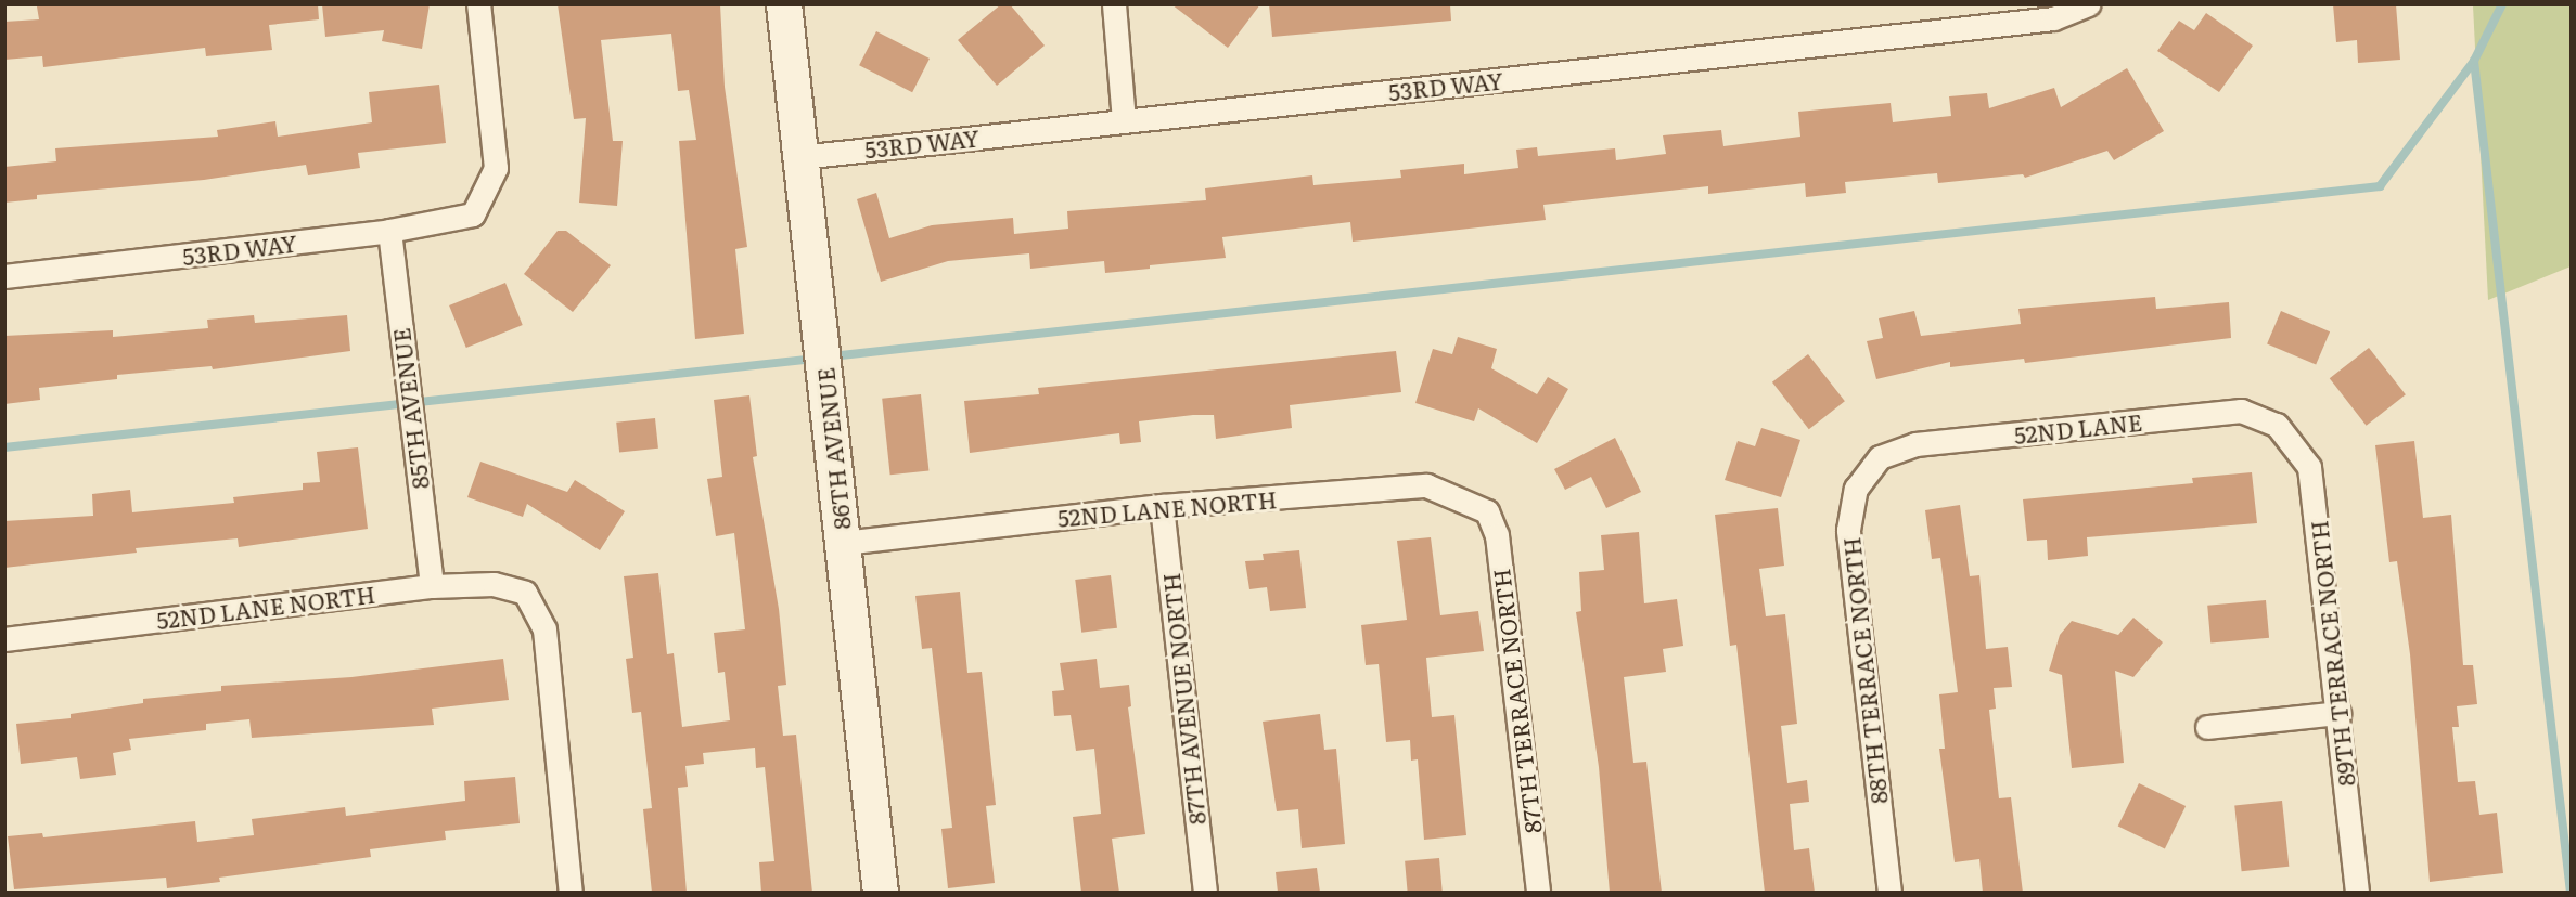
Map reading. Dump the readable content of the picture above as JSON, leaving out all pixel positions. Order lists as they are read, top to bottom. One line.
{"streets":{"street":["53RD WAY","85TH AVENUE","52ND LANE","86TH AVENUE","52ND LANE NORTH","89TH TERRACE NORTH","88TH TERRACE NORTH","87TH AVENUE NORTH","87TH TERRACE NORTH"]},"crossings":[["53RD WAY","85TH AVENUE"],["53RD WAY","86TH AVENUE"],["85TH AVENUE","52ND LANE NORTH"],["52ND LANE","89TH TERRACE NORTH"],["52ND LANE","88TH TERRACE NORTH"],["86TH AVENUE","52ND LANE NORTH"],["52ND LANE NORTH","87TH AVENUE NORTH"],["52ND LANE NORTH","87TH TERRACE NORTH"]]}
